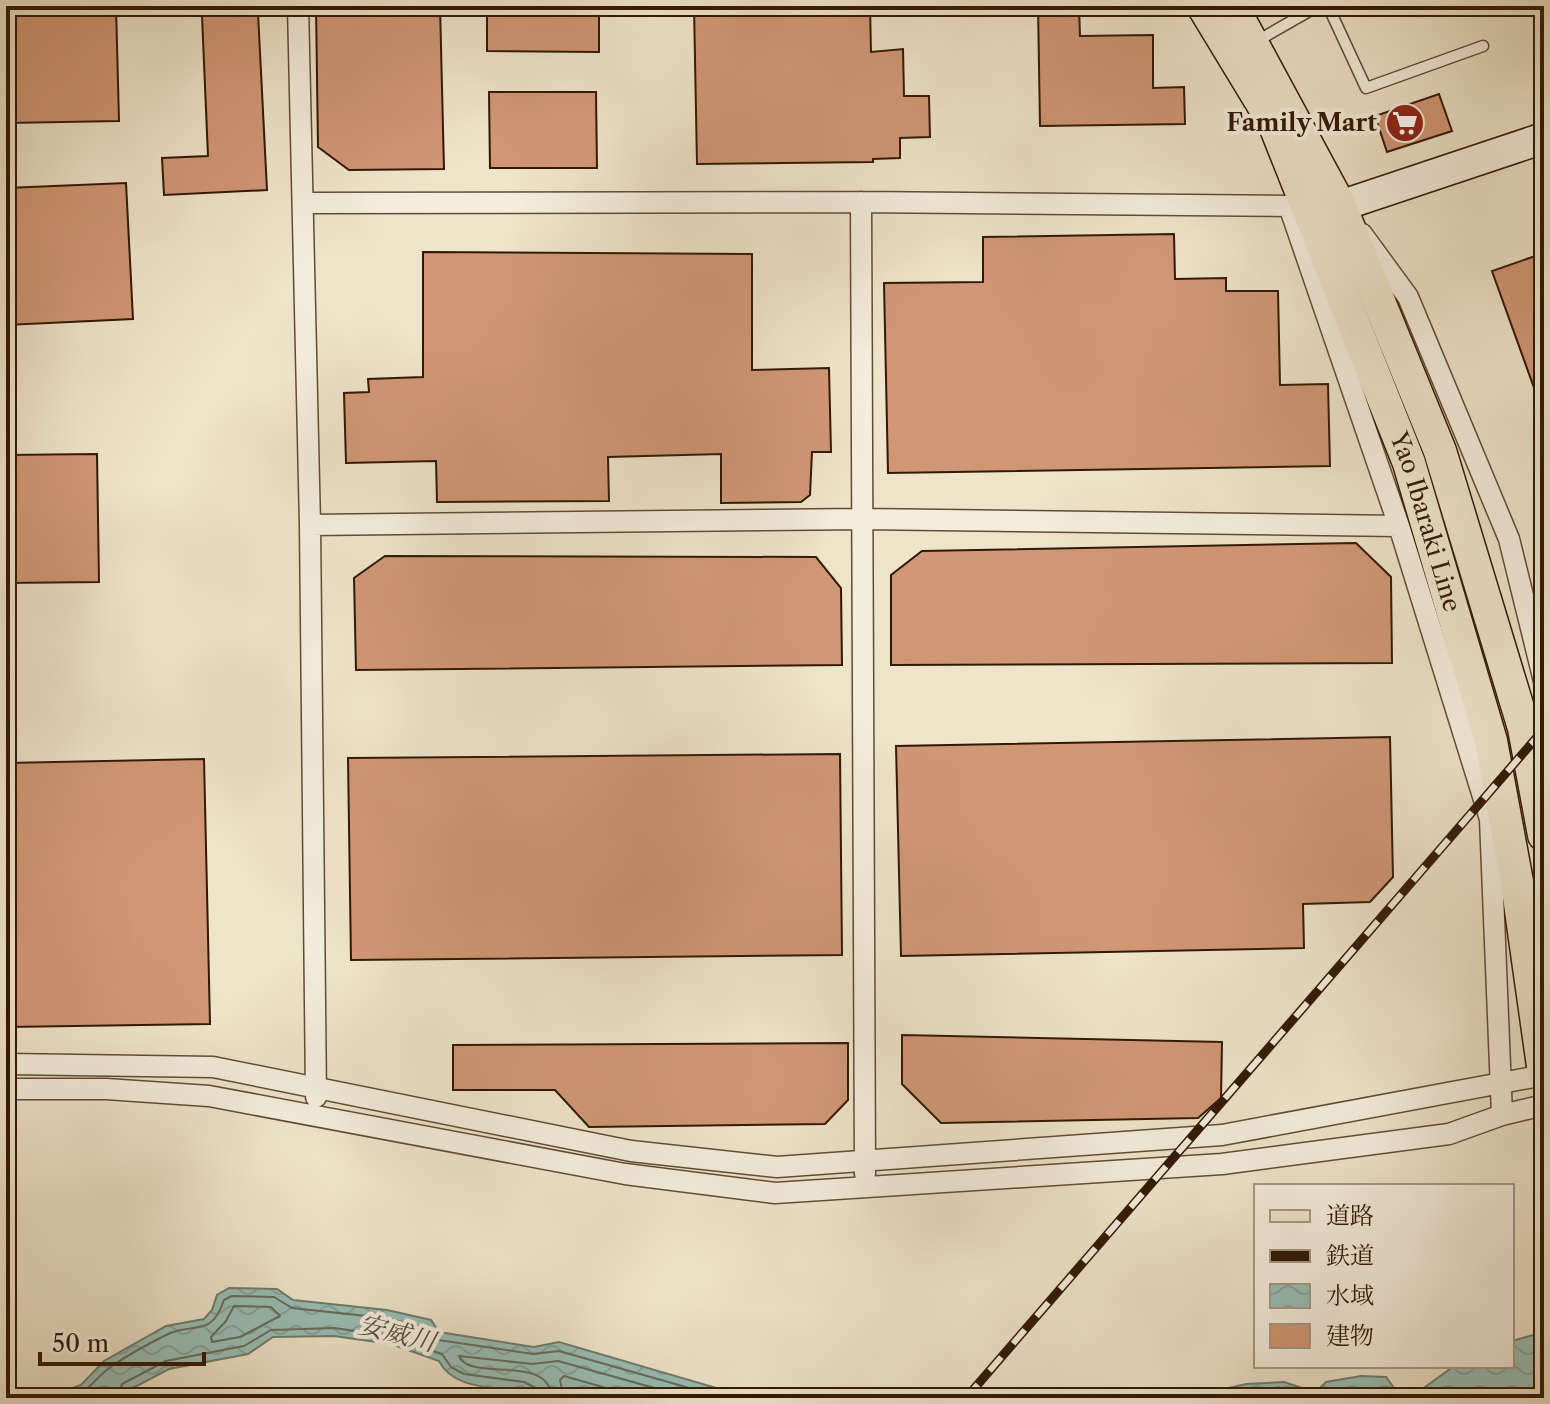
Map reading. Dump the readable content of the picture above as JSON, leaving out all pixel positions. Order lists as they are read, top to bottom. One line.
{"streets":{"main road":["Yao Ibaraki Line"]},"water":["安威川"],"places":{"supermarket":["Family Mart"]},"legend":["道路","鉄道","水域","建物"],"scale_bar":"50 m"}
